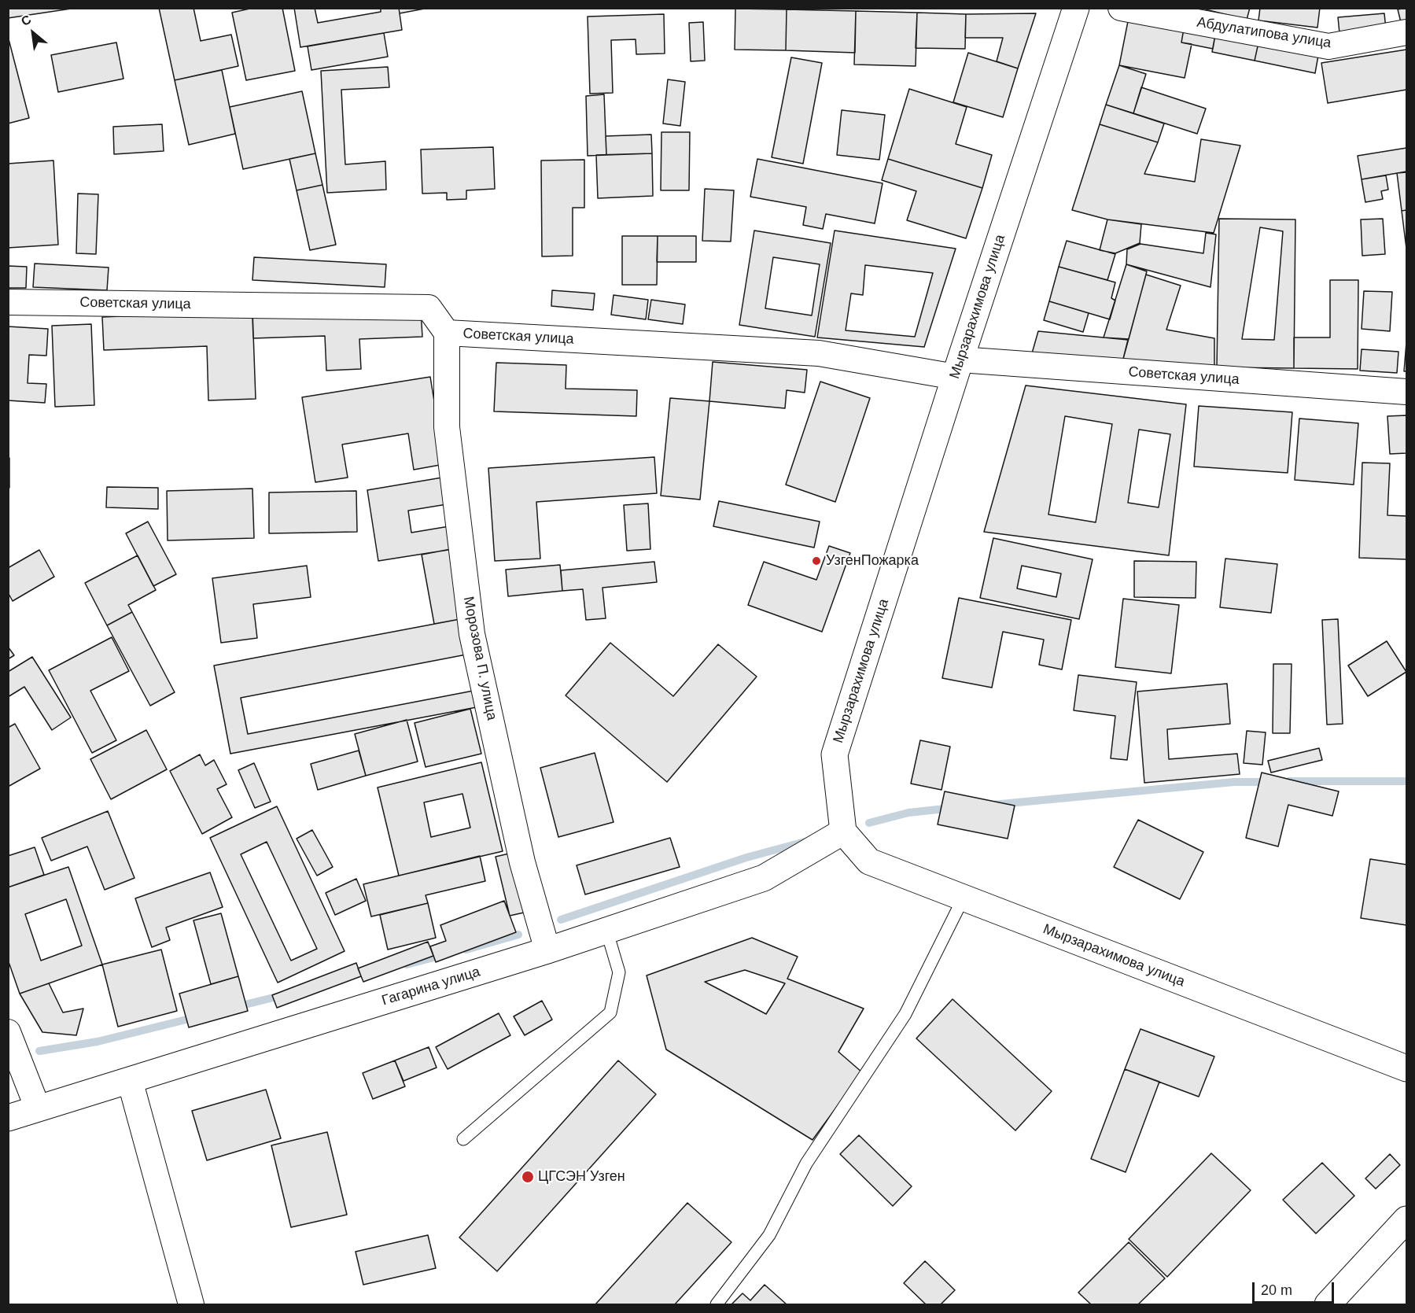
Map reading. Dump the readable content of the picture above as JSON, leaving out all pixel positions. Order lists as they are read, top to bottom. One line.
{"streets":{"main road":["Мырзарахимова улица","Гагарина улица"],"street":["Абдулатипова улица","Советская улица","Морозова П. улица"]},"crossings":[["Советская улица","Мырзарахимова улица"],["Советская улица","Морозова П. улица"],["Мырзарахимова улица","Гагарина улица"],["Морозова П. улица","Гагарина улица"]],"places":["УзгенПожарка","ЦГСЭН Узген"],"scale_bar":"20 m","north":"top left"}
